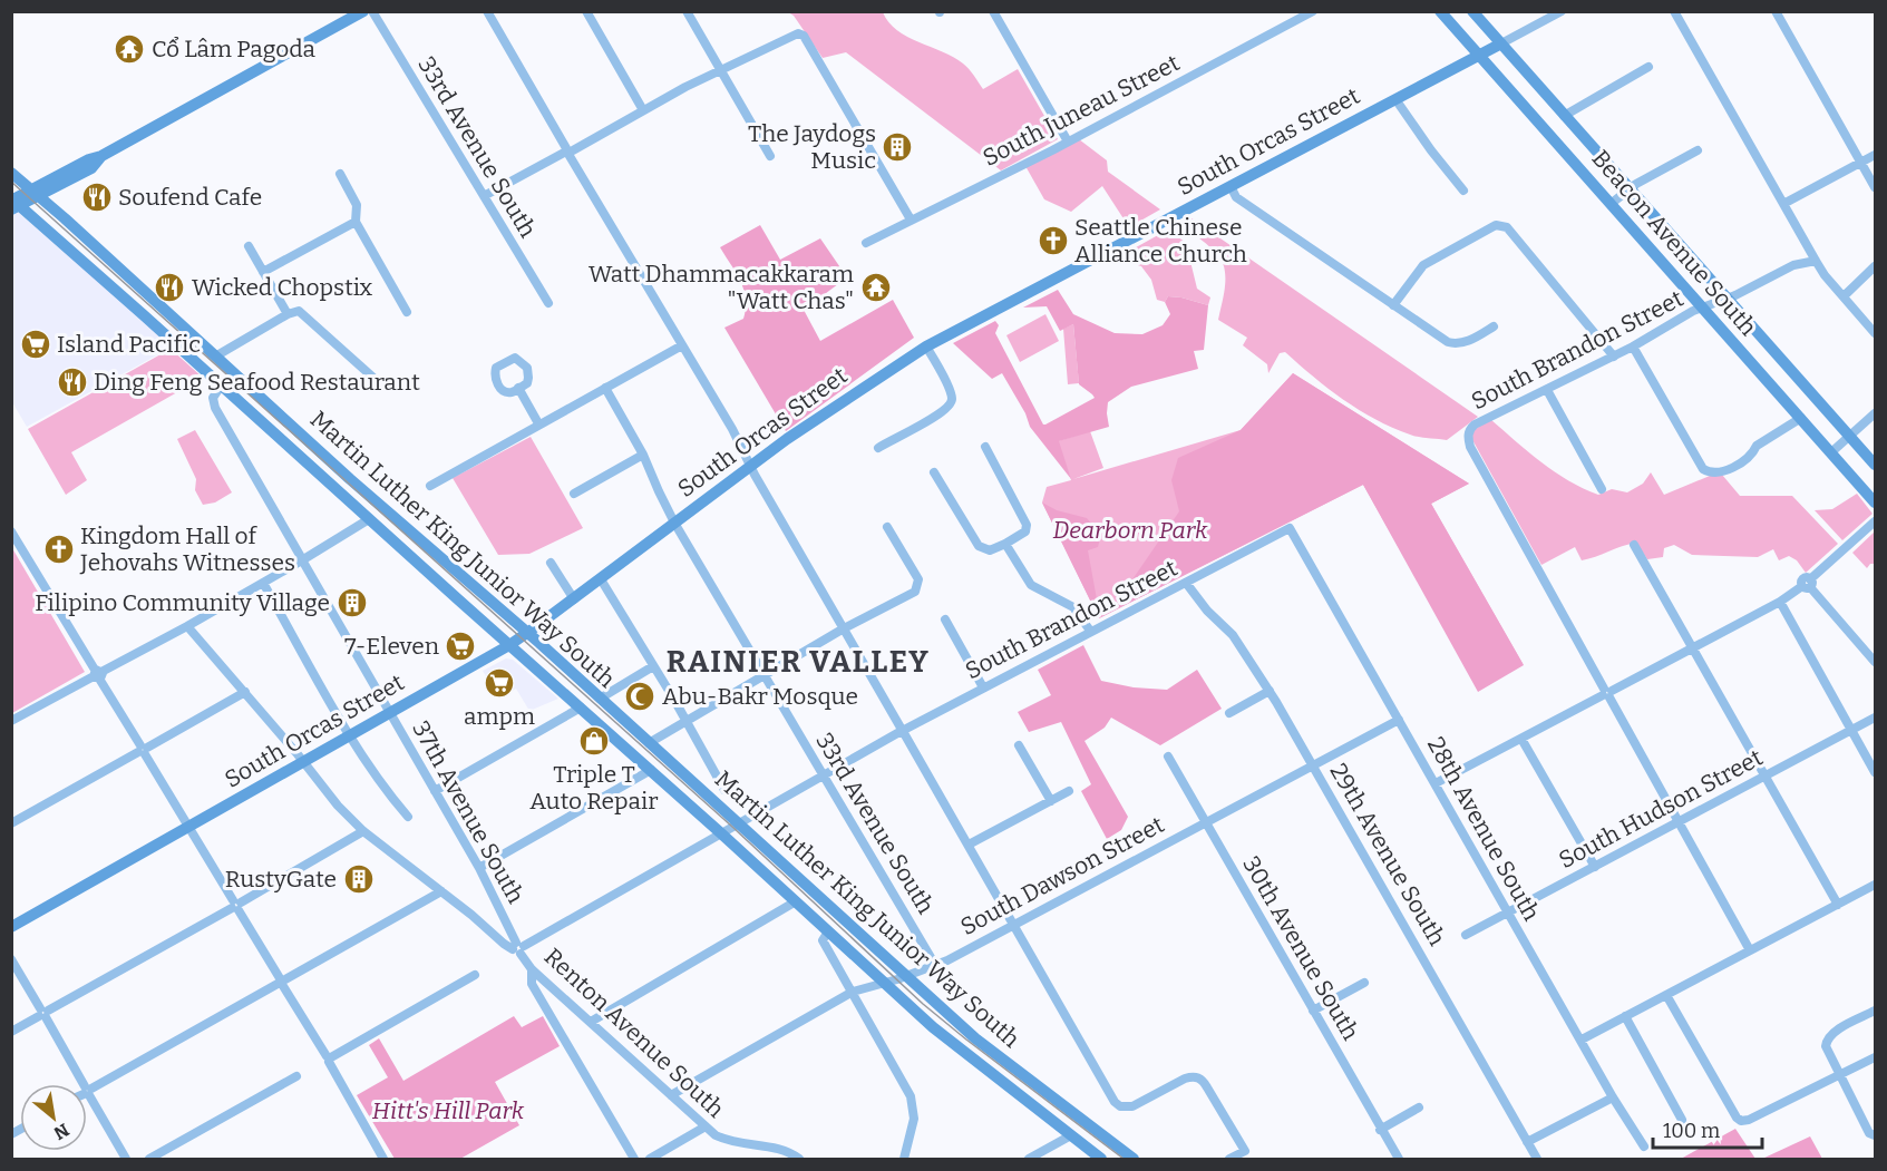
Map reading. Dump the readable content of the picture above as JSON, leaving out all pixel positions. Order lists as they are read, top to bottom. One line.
{"streets":{"main road":["South Orcas Street","Beacon Avenue South","Martin Luther King Junior Way South"],"street":["South Juneau Street","33rd Avenue South","South Brandon Street","South Hudson Street","37th Avenue South","28th Avenue South","29th Avenue South","South Dawson Street","30th Avenue South","Renton Avenue South"]},"crossings":[["South Orcas Street","33rd Avenue South"],["South Orcas Street","Beacon Avenue South"],["South Orcas Street","Martin Luther King Junior Way South"],["South Orcas Street","37th Avenue South"],["South Orcas Street","Renton Avenue South"],["33rd Avenue South","South Brandon Street"],["33rd Avenue South","South Dawson Street"],["Beacon Avenue South","South Brandon Street"],["South Brandon Street","Martin Luther King Junior Way South"],["South Brandon Street","37th Avenue South"],["South Brandon Street","28th Avenue South"],["South Brandon Street","29th Avenue South"],["South Brandon Street","Renton Avenue South"],["Martin Luther King Junior Way South","37th Avenue South"],["Martin Luther King Junior Way South","South Dawson Street"],["South Hudson Street","28th Avenue South"],["37th Avenue South","Renton Avenue South"],["28th Avenue South","South Dawson Street"],["29th Avenue South","South Dawson Street"],["South Dawson Street","30th Avenue South"],["South Dawson Street","Renton Avenue South"]],"districts":["RAINIER VALLEY"],"parks":["Dearborn Park","Hitt's Hill Park"],"places":{"temple":["Cổ Lâm Pagoda","Watt Dhammacakkaram \"Watt Chas\""],"building":["The Jaydogs Music","Filipino Community Village","RustyGate"],"restaurant":["Soufend Cafe","Wicked Chopstix","Ding Feng Seafood Restaurant"],"church":["Seattle Chinese Alliance Church","Kingdom Hall of Jehovahs Witnesses"],"supermarket":["Island Pacific","7-Eleven","ampm"],"mosque":["Abu-Bakr Mosque"],"shop":["Triple T Auto Repair"]},"scale_bar":"100 m","north":"bottom right"}
